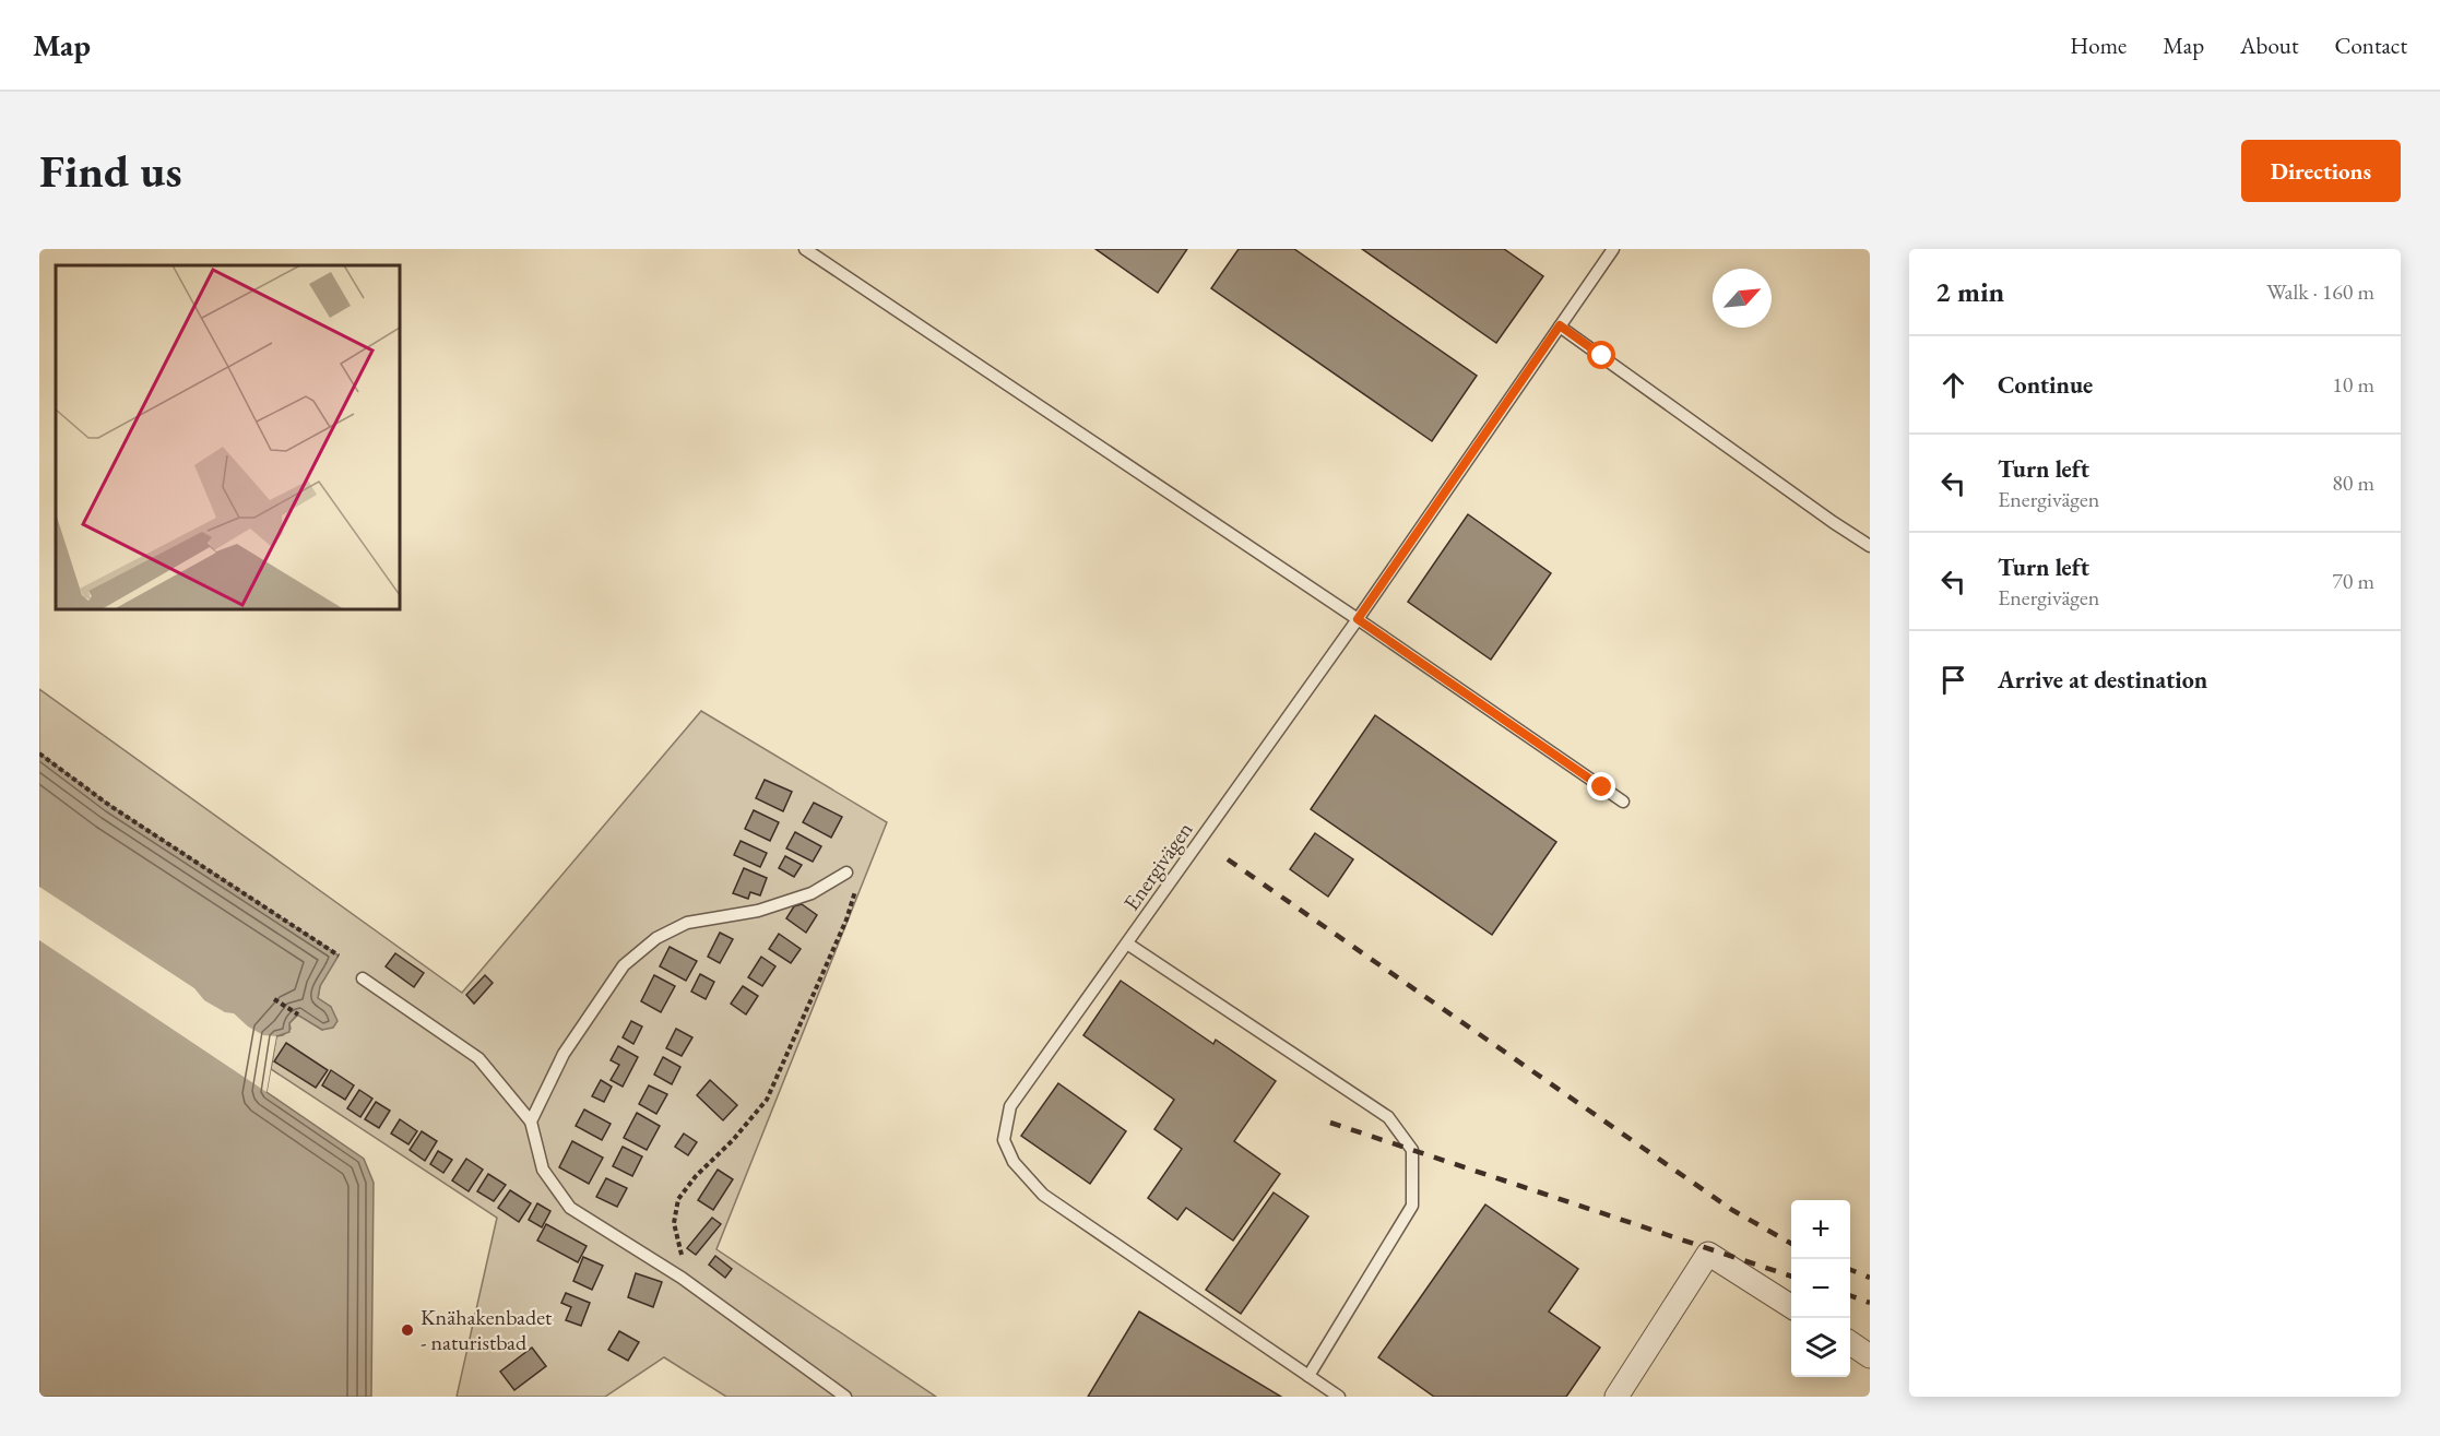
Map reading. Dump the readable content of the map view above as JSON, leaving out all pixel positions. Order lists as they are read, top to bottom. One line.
{"streets":{"lane":["Energivägen"]},"places":["Knähakenbadet - naturistbad"],"north":"top right","page":{"header":"Map","nav":["Home","Map","About","Contact"],"buttons":"Directions","title":"Find us","heading":["2 min","Walk · 160 m"],"list":[["Continue","10 m"],["Turn left","Energivägen","80 m"],["Turn left","Energivägen","70 m"],"Arrive at destination"],"map_buttons":["+","−"]}}
